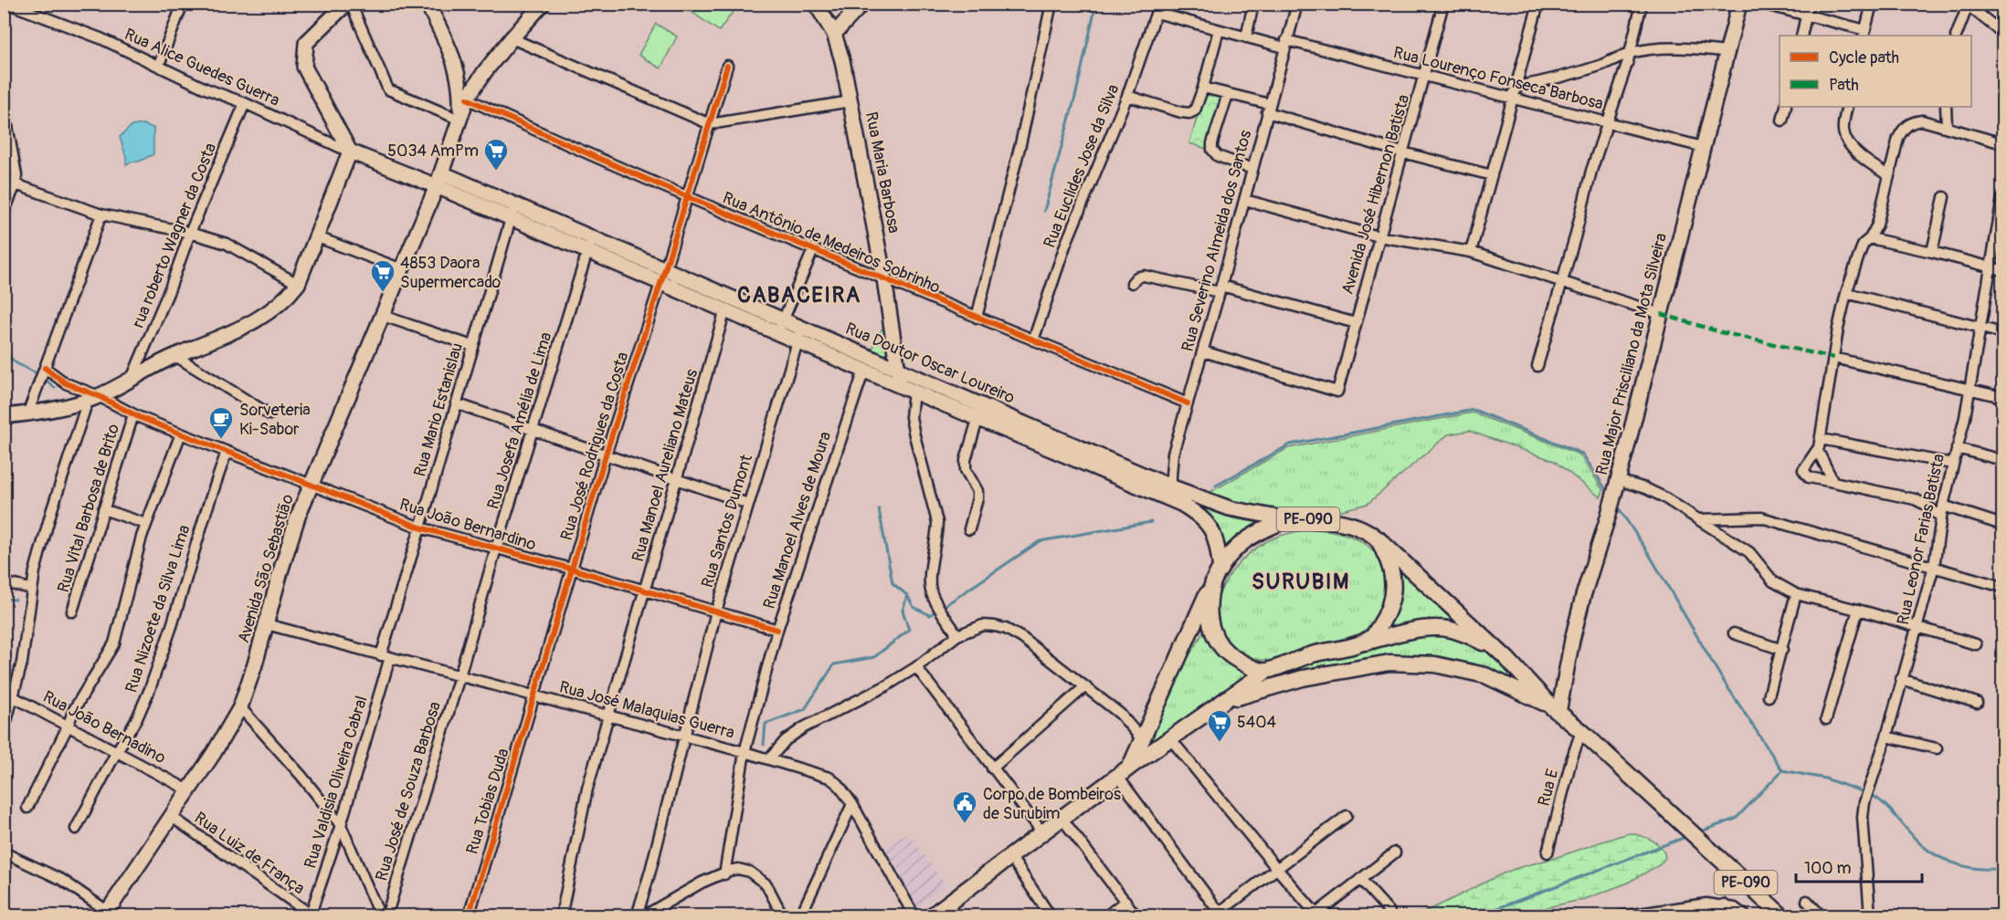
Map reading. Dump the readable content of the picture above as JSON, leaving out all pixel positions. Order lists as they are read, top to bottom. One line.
{"streets":{"main road":["Rua Maria Barbosa","Rua Major Prisciliano da Mota Silveira","Rua Doutor Oscar Loureiro","PE-090","Avenida São Sebastião"],"street":["Rua Alice Guedes Guerra","Rua Lourenço Fonseca Barbosa","Rua Euclides Jose da Silva","Avenida José Hibernon Batista","rua roberto Wagner da Costa","Rua Severino Almeida dos Santos","Rua Antônio de Medeiros Sobrinho","Rua Mario Estanislau","Rua Josefa Amélia de Lima","Rua José Rodrigues da Costa","Rua Manoel Aureliano Mateus","Rua Vital Barbosa de Brito","Rua Manoel Alves de Moura","Rua Santos Dumont","Rua João Bernardino","Rua Leonor Farias Batista","Rua Nizoete da Silva Lima","Rua José Malaquias Guerra","Rua João Bernadino","Rua Valdisia Oliveira Cabral","Rua E","Rua José de Souza Barbosa","Rua Tobias Duda","Rua Luiz de França"]},"crossings":[["Rua Alice Guedes Guerra","rua roberto Wagner da Costa"],["Rua Alice Guedes Guerra","Rua Doutor Oscar Loureiro"],["Rua Lourenço Fonseca Barbosa","Rua Euclides Jose da Silva"],["Rua Lourenço Fonseca Barbosa","Avenida José Hibernon Batista"],["Rua Lourenço Fonseca Barbosa","Rua Severino Almeida dos Santos"],["Rua Lourenço Fonseca Barbosa","Rua Major Prisciliano da Mota Silveira"],["Rua Euclides Jose da Silva","Rua Antônio de Medeiros Sobrinho"],["Rua Maria Barbosa","Rua Antônio de Medeiros Sobrinho"],["Rua Maria Barbosa","Rua Doutor Oscar Loureiro"],["Avenida José Hibernon Batista","Rua Severino Almeida dos Santos"],["Rua Severino Almeida dos Santos","Rua Antônio de Medeiros Sobrinho"],["Rua Severino Almeida dos Santos","Rua Doutor Oscar Loureiro"],["Rua Antônio de Medeiros Sobrinho","Rua José Rodrigues da Costa"],["Rua Major Prisciliano da Mota Silveira","PE-090"],["Rua Doutor Oscar Loureiro","Rua Mario Estanislau"],["Rua Doutor Oscar Loureiro","Rua Josefa Amélia de Lima"],["Rua Doutor Oscar Loureiro","Rua José Rodrigues da Costa"],["Rua Doutor Oscar Loureiro","Rua Manoel Aureliano Mateus"],["Rua Doutor Oscar Loureiro","PE-090"],["Rua Doutor Oscar Loureiro","Rua Manoel Alves de Moura"],["Rua Doutor Oscar Loureiro","Rua Santos Dumont"],["Rua Doutor Oscar Loureiro","Avenida São Sebastião"],["Rua Mario Estanislau","Rua João Bernardino"],["Rua Mario Estanislau","Rua José Malaquias Guerra"],["Rua Mario Estanislau","Rua Valdisia Oliveira Cabral"],["Rua Josefa Amélia de Lima","Rua João Bernardino"],["Rua Josefa Amélia de Lima","Rua José Malaquias Guerra"],["Rua Josefa Amélia de Lima","Rua José de Souza Barbosa"],["Rua José Rodrigues da Costa","Rua João Bernardino"],["Rua José Rodrigues da Costa","Rua José Malaquias Guerra"],["Rua José Rodrigues da Costa","Rua Tobias Duda"],["Rua Manoel Aureliano Mateus","Rua João Bernardino"],["Rua Manoel Aureliano Mateus","Rua José Malaquias Guerra"],["Rua Vital Barbosa de Brito","Rua João Bernardino"],["PE-090","Rua E"],["Rua Manoel Alves de Moura","Rua João Bernardino"],["Rua Manoel Alves de Moura","Rua José Malaquias Guerra"],["Rua Santos Dumont","Rua João Bernardino"],["Rua Santos Dumont","Rua José Malaquias Guerra"],["Rua João Bernardino","Avenida São Sebastião"],["Rua João Bernardino","Rua Nizoete da Silva Lima"],["Avenida São Sebastião","Rua José Malaquias Guerra"],["Avenida São Sebastião","Rua João Bernadino"],["Avenida São Sebastião","Rua Luiz de França"],["Rua Nizoete da Silva Lima","Rua João Bernadino"],["Rua José Malaquias Guerra","Rua Valdisia Oliveira Cabral"],["Rua José Malaquias Guerra","Rua José de Souza Barbosa"],["Rua José Malaquias Guerra","Rua Tobias Duda"],["Rua Valdisia Oliveira Cabral","Rua Luiz de França"]],"districts":["CABACEIRA","SURUBIM"],"places":{"supermarket":["5034 AmPm","4853 Daora Supermercado","5404"],"cafe":["Sorveteria Ki-Sabor"],"public building":["Corpo de Bombeiros de Surubim"]},"legend":["Cycle path","Path"],"scale_bar":"100 m"}
